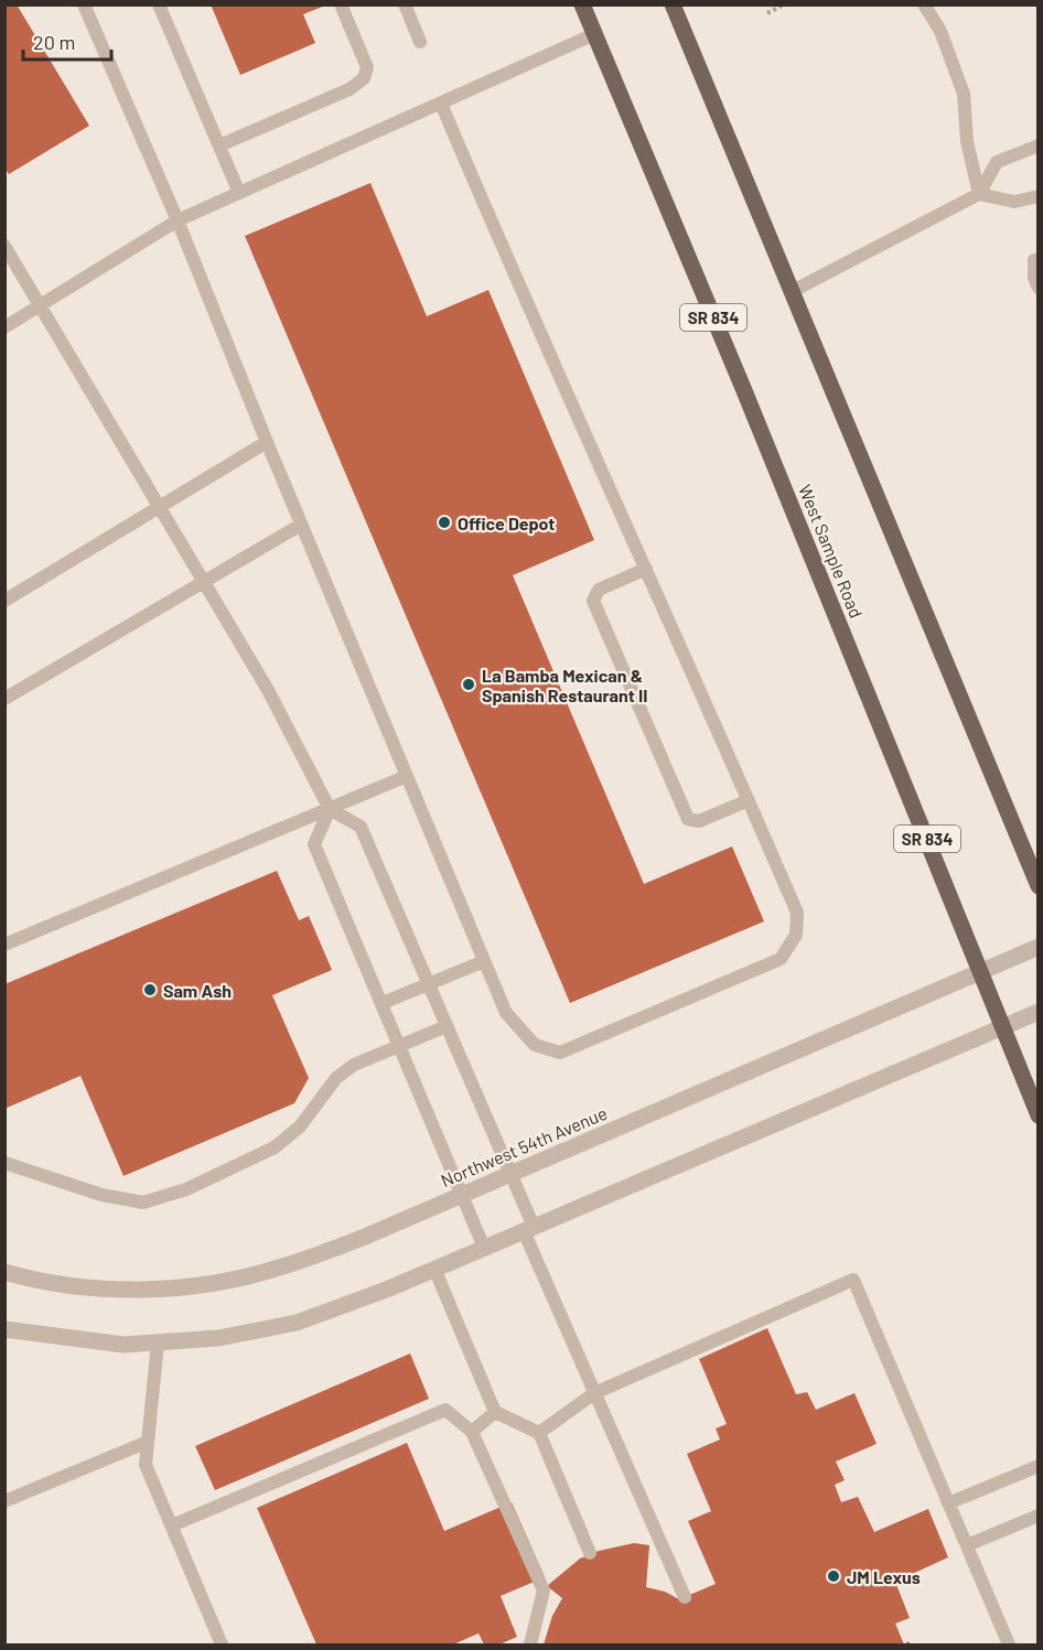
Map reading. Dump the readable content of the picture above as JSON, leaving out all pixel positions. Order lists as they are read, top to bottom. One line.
{"streets":{"main road":["SR 834","West Sample Road"],"street":["Northwest 54th Avenue"]},"crossings":[["West Sample Road","Northwest 54th Avenue"]],"places":["Office Depot","La Bamba Mexican & Spanish Restaurant II","Sam Ash","JM Lexus"],"scale_bar":"20 m"}
